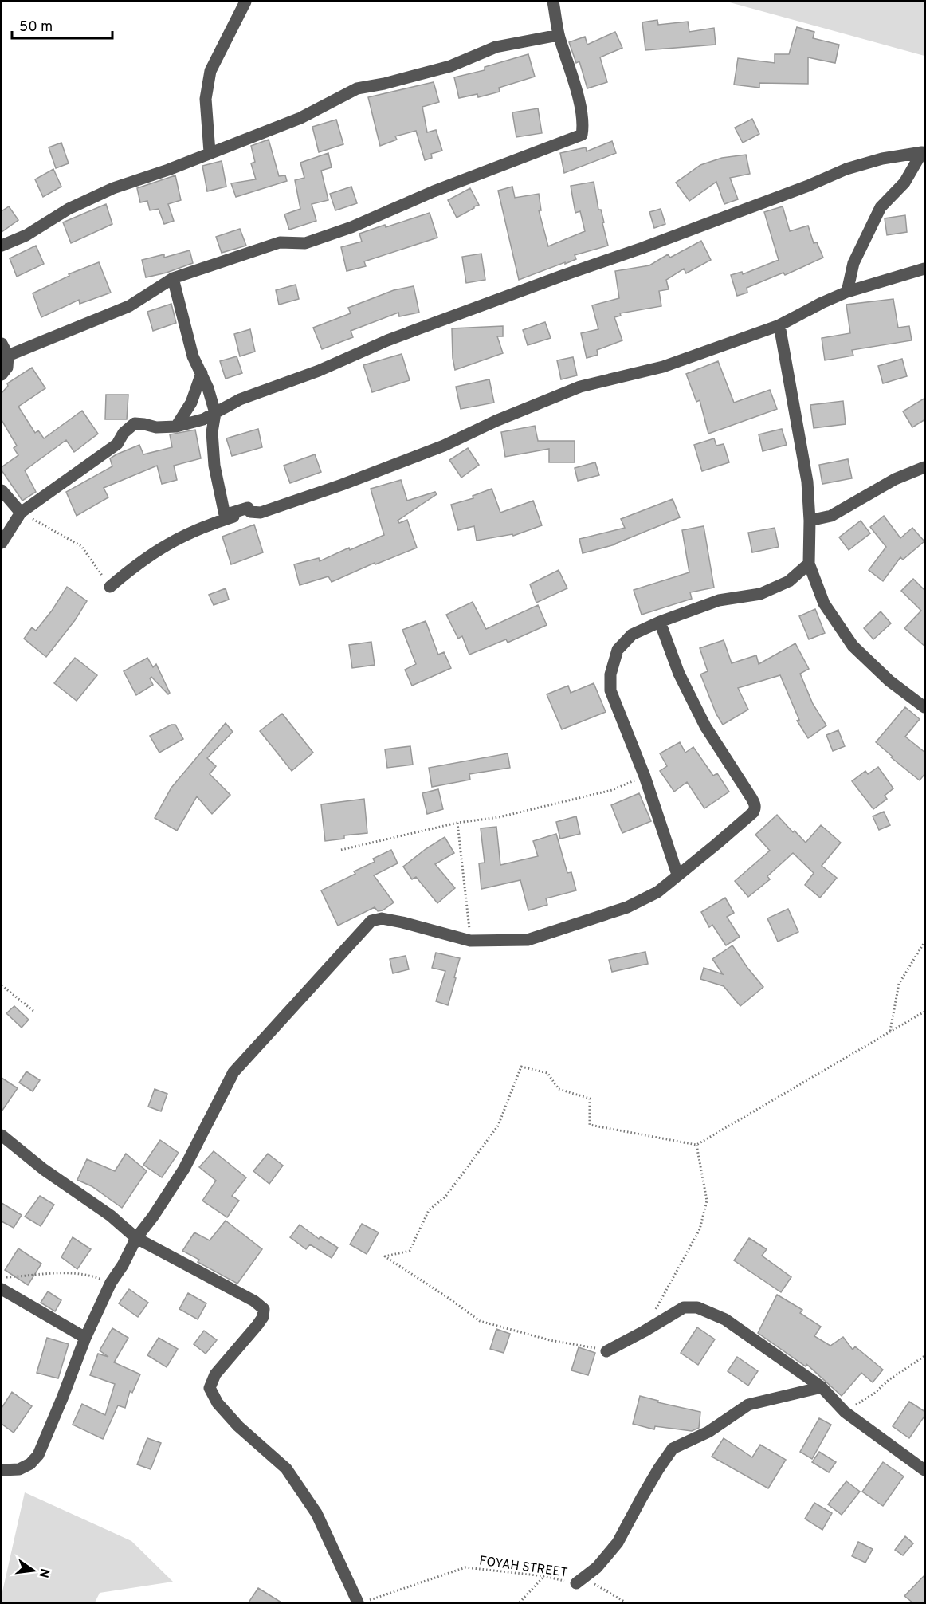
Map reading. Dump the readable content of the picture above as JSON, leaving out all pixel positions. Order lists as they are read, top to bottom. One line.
{"streets":{"path":["FOYAH STREET"]},"scale_bar":"50 m","north":"right"}
